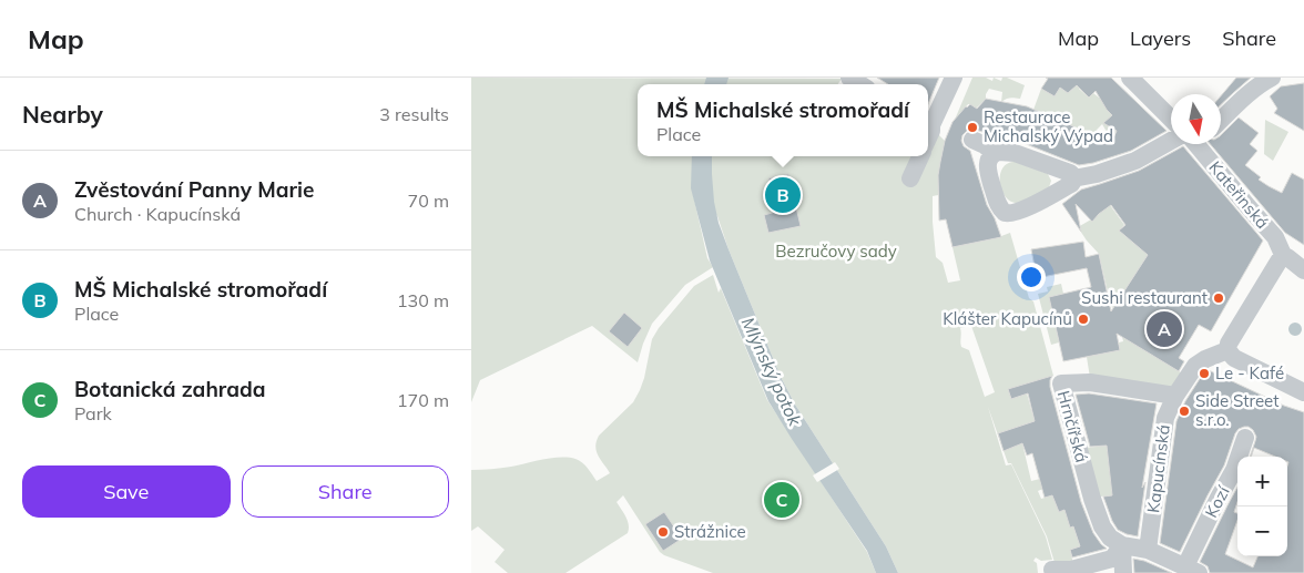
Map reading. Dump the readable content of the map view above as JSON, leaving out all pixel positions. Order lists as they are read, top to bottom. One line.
{"streets":{"street":["Kateřinská","Hrnčířská","Kapucínská","Kozí"]},"crossings":[["Hrnčířská","Kapucínská"]],"water":["Mlýnský potok"],"parks":["Bezručovy sady"],"places":["Restaurace Michalský Výpad","Sushi restaurant","Klášter Kapucínů","Le - Kafé","Side Street s.r.o.","Strážnice"],"north":"bottom","page":{"header":"Map","nav":["Map","Layers","Share"],"heading":["Nearby","3 results"],"popup":["MŠ Michalské stromořadí","Place"],"list":[{"mark":"A","name":"Zvěstování Panny Marie","note":"Church · Kapucínská","value":"70 m"},{"mark":"B","name":"MŠ Michalské stromořadí","note":"Place","value":"130 m"},{"mark":"C","name":"Botanická zahrada","note":"Park","value":"170 m"}],"pins":["B","A","C"],"buttons":["Save","Share"],"map_buttons":["+","−"]}}
